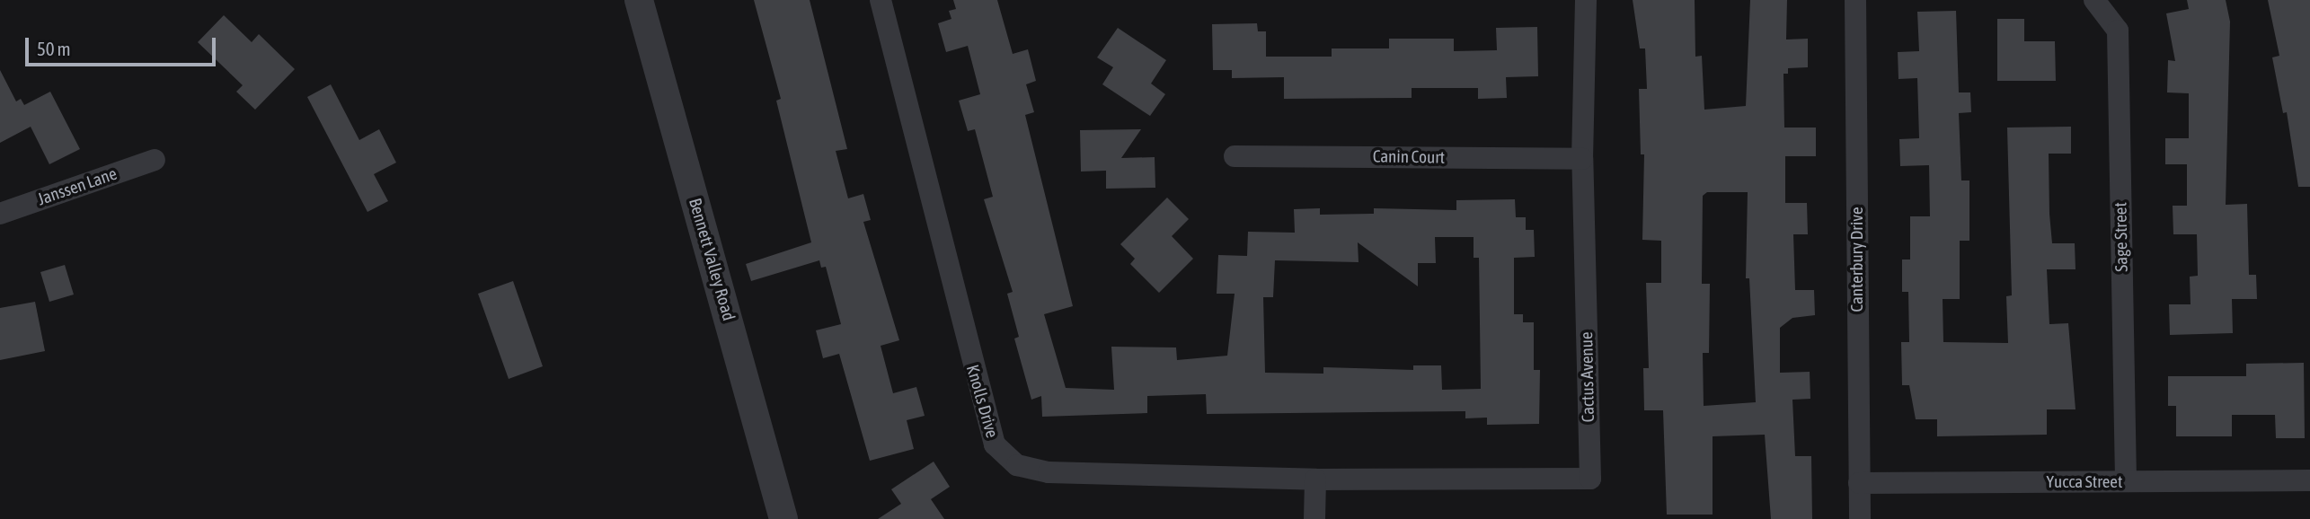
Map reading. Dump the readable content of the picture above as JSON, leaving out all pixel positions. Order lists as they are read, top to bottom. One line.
{"streets":{"street":["Canin Court","Janssen Lane","Sage Street","Bennett Valley Road","Canterbury Drive","Cactus Avenue","Knolls Drive","Yucca Street"]},"crossings":[["Canin Court","Cactus Avenue"],["Sage Street","Yucca Street"],["Canterbury Drive","Yucca Street"],["Cactus Avenue","Knolls Drive"]],"scale_bar":"50 m"}
